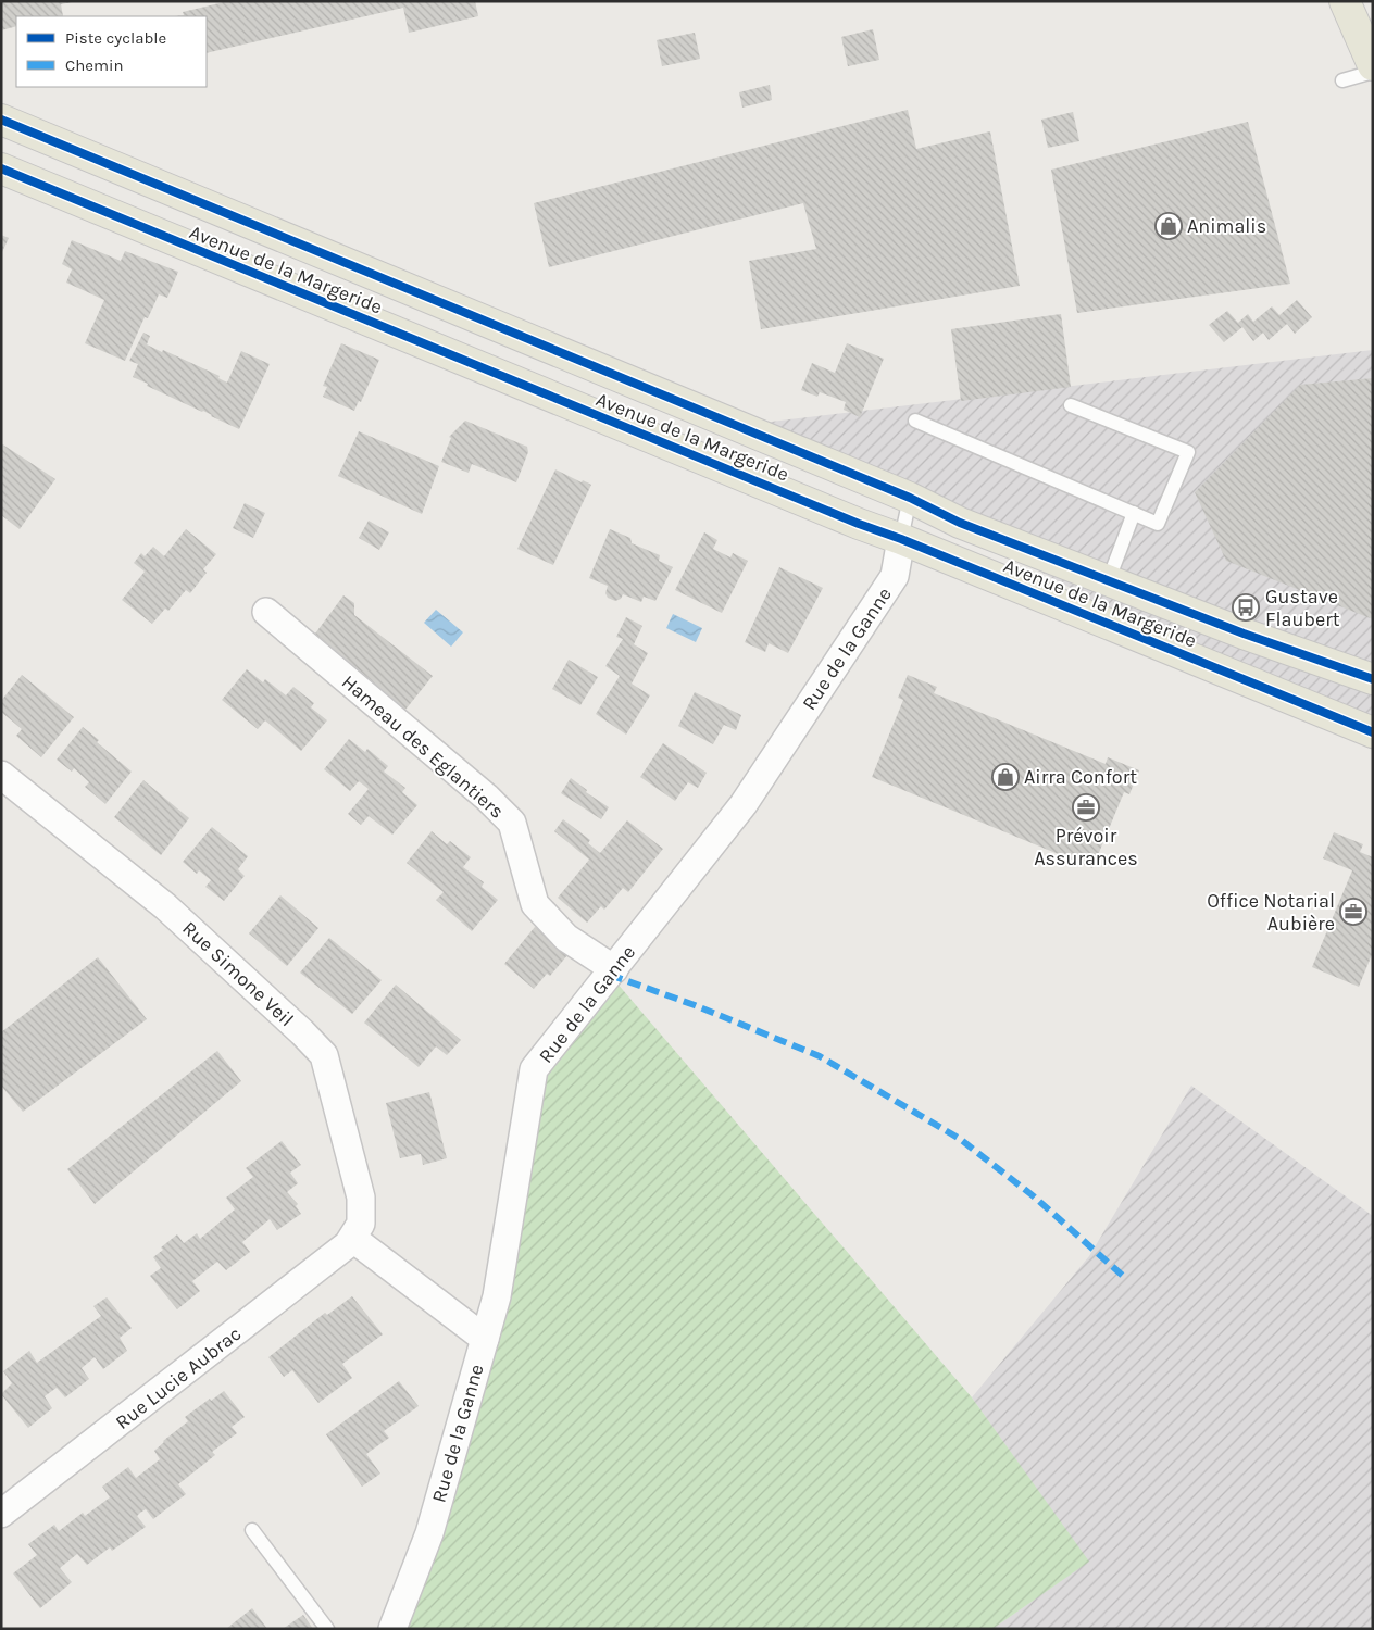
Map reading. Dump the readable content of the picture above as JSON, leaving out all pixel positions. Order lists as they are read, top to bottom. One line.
{"streets":{"main road":["Avenue de la Margeride"],"street":["Rue de la Ganne","Hameau des Eglantiers","Rue Simone Veil","Rue Lucie Aubrac"]},"crossings":[["Avenue de la Margeride","Rue de la Ganne"],["Rue de la Ganne","Hameau des Eglantiers"],["Rue Simone Veil","Rue Lucie Aubrac"]],"places":{"shop":["Animalis","Airra Confort"],"bus stop":["Gustave Flaubert"],"office":["Prévoir Assurances","Office Notarial Aubière"]},"legend":["Piste cyclable","Chemin"]}
